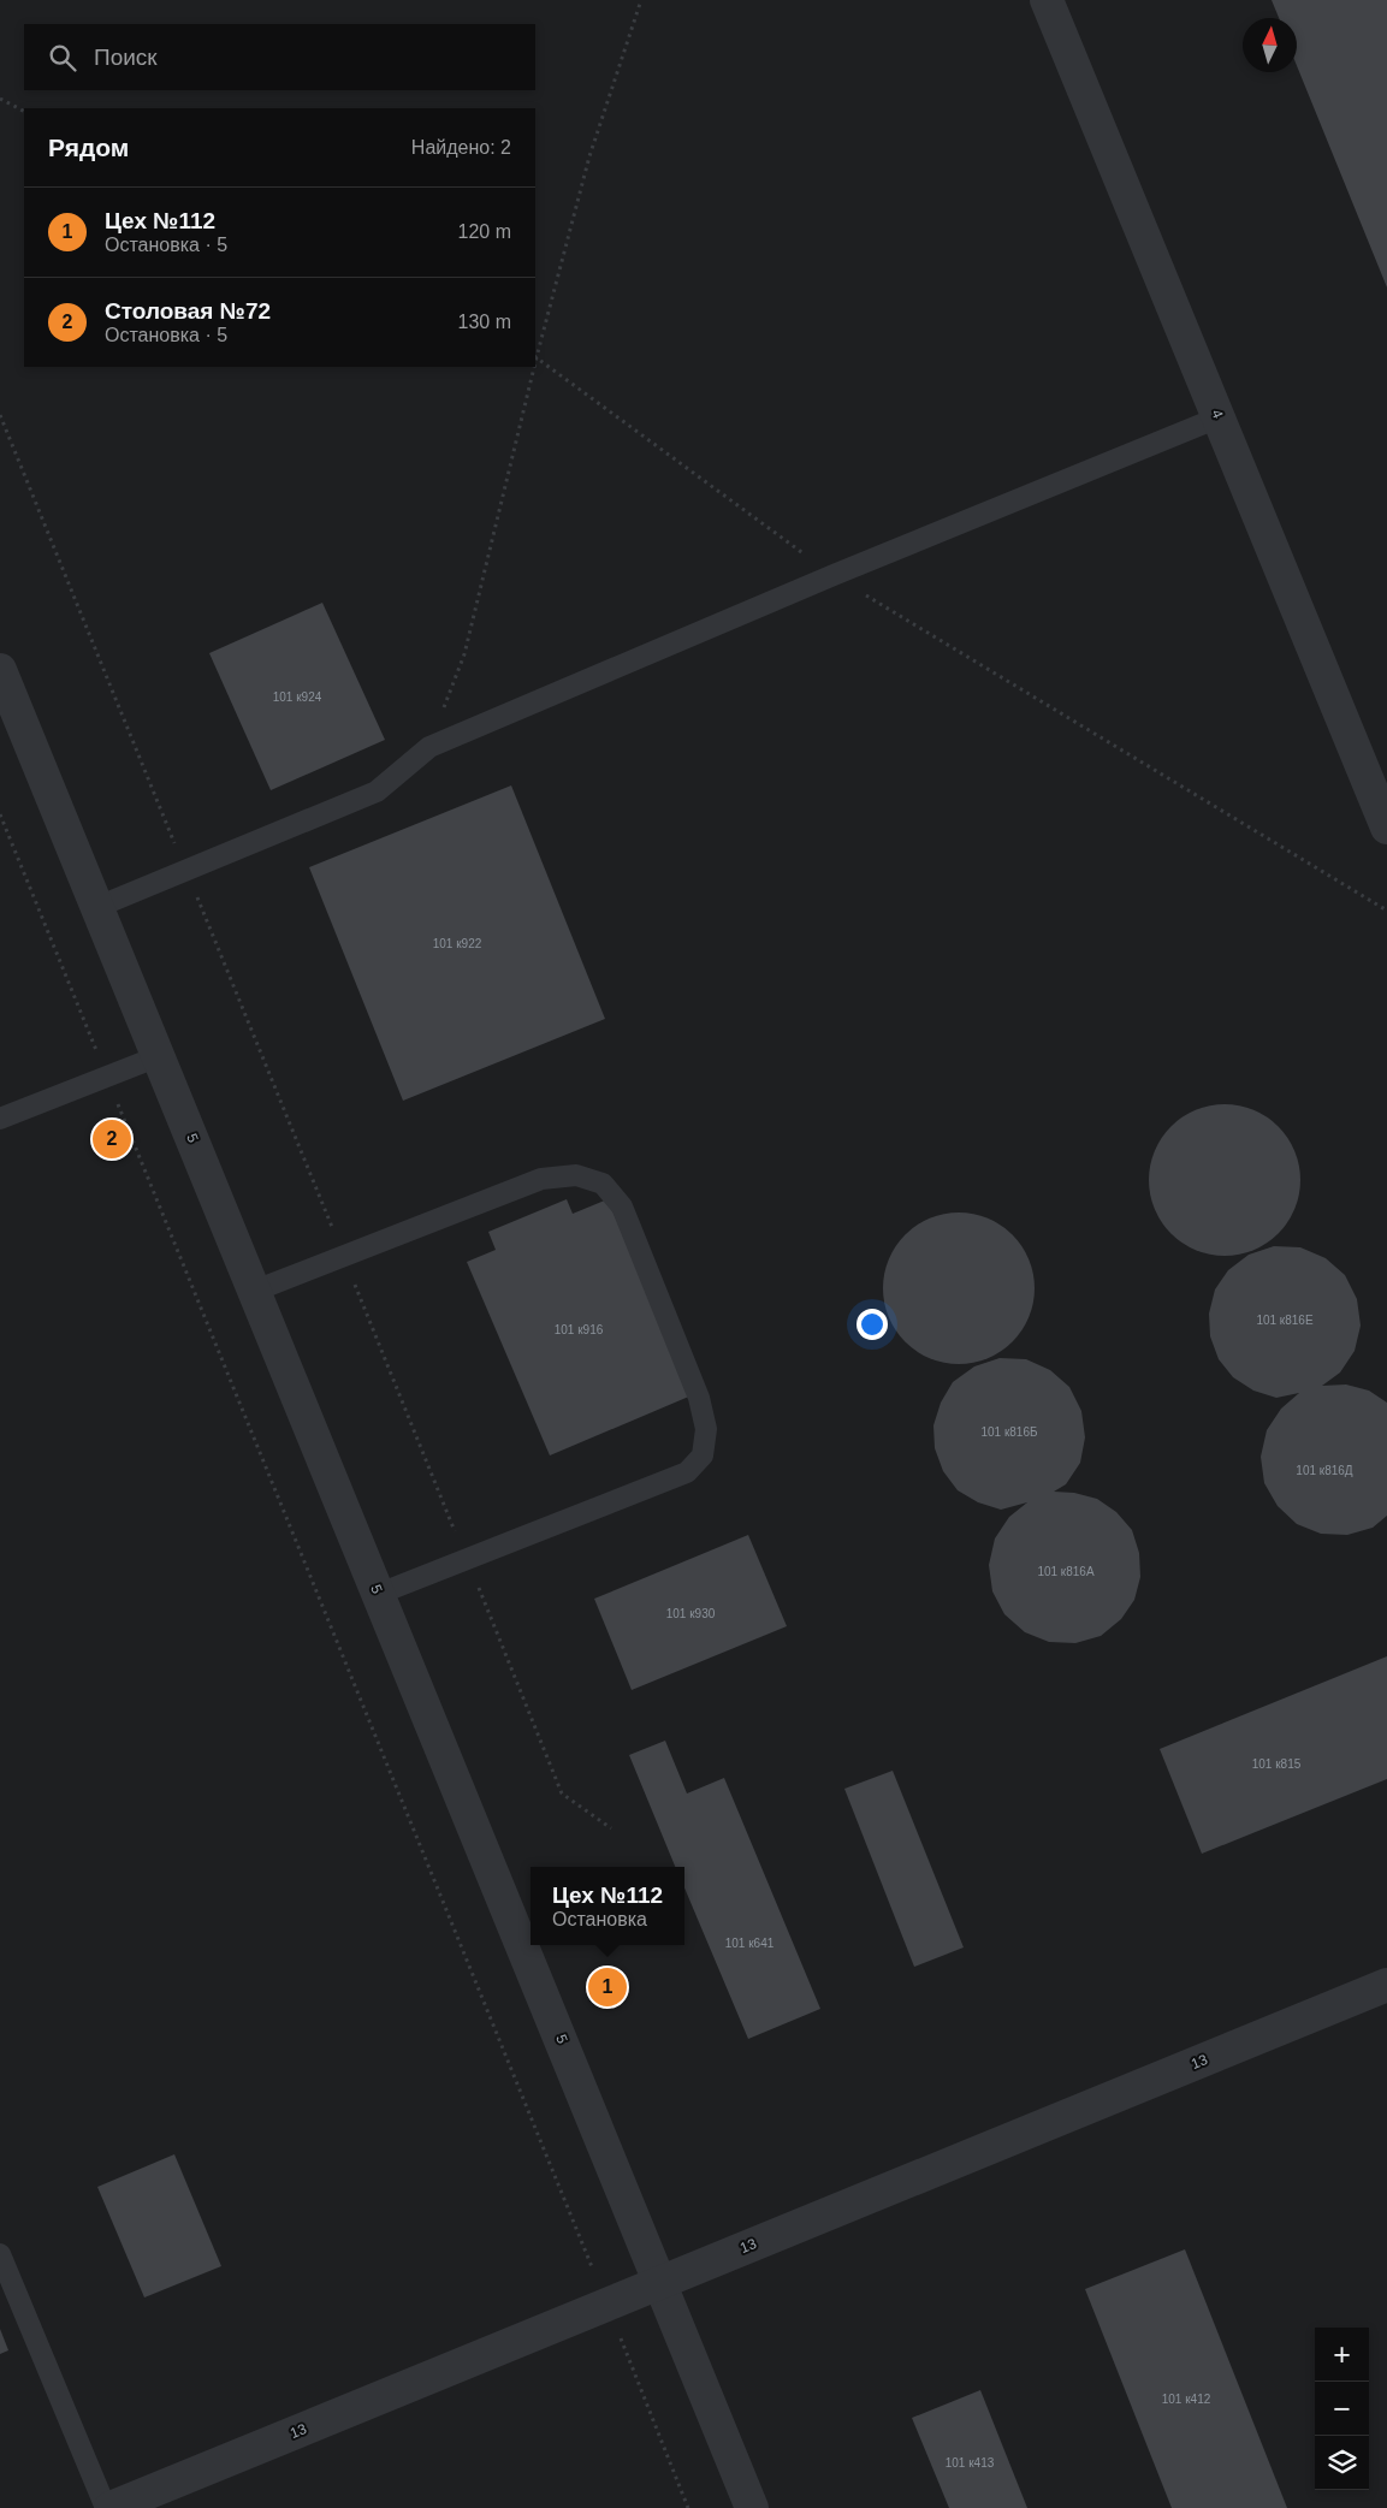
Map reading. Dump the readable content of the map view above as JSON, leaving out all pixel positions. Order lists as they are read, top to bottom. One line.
{"streets":{"street":["4","5","13"]},"crossings":[["5","13"]],"house_numbers":["101 к924","101 к922","101 к816Е","101 к916","101 к816Б","101 к816Д","101 к816А","101 к930","101 к815","101 к641","101 к412","101 к413"],"north":"top","page":{"search":"Поиск","heading":["Рядом","Найдено: 2"],"list":[{"mark":"1","name":"Цех №112","note":"Остановка · 5","value":"120 m"},{"mark":"2","name":"Столовая №72","note":"Остановка · 5","value":"130 m"}],"pins":["2","1"],"popup":["Цех №112","Остановка"],"map_buttons":["+","−"]}}
